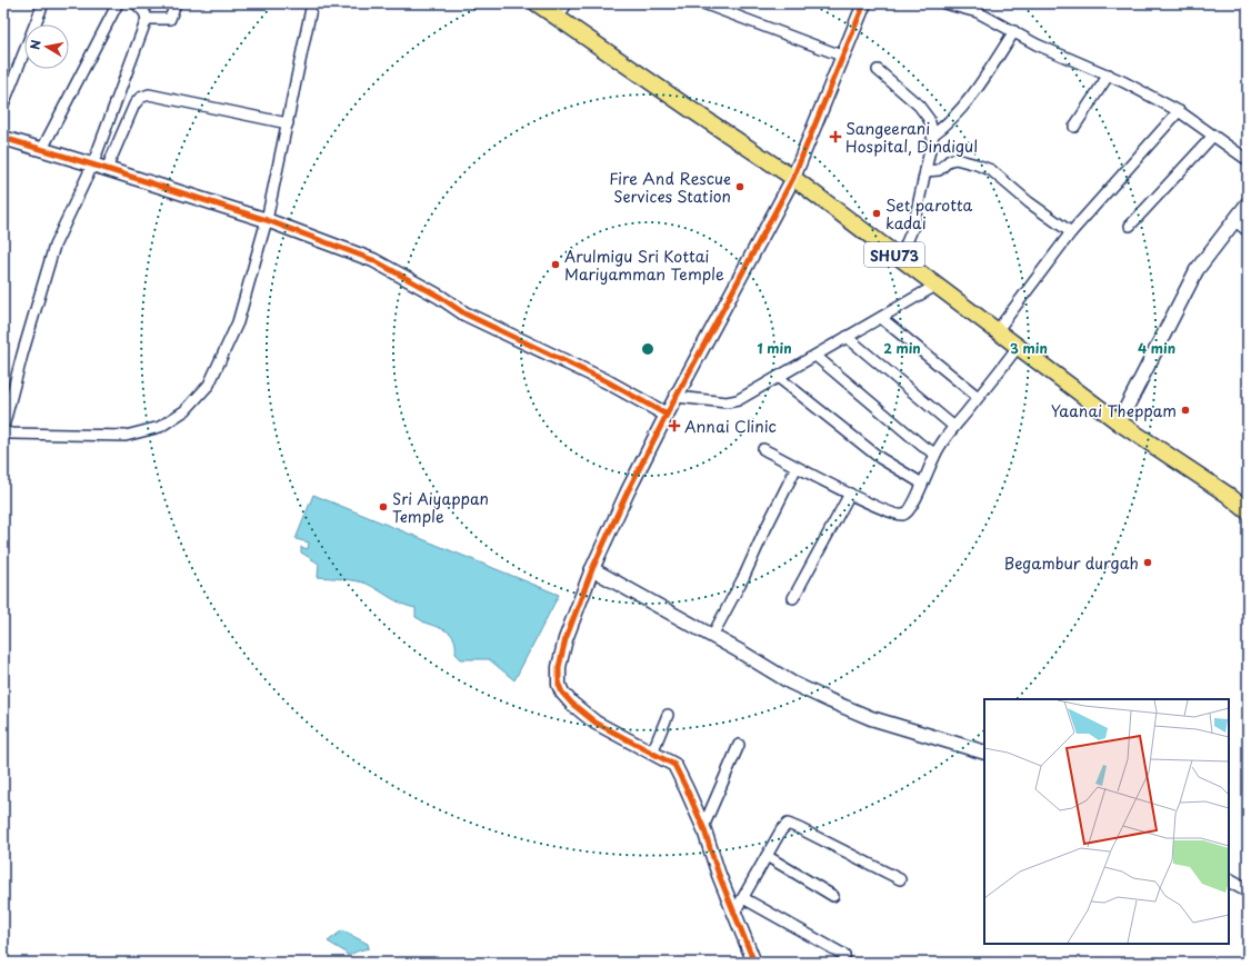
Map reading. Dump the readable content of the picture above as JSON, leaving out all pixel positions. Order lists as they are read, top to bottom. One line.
{"streets":{"main road":["SHU73"]},"places":{"health":["Sangeerani Hospital, Dindigul","Annai Clinic"],"other":["Fire And Rescue Services Station","Set parotta kadai","Arulmigu Sri Kottai Mariyamman Temple","Yaanai Theppam","Sri Aiyappan Temple","Begambur durgah"]},"north":"left","rings":["1 min","2 min","3 min","4 min"]}
